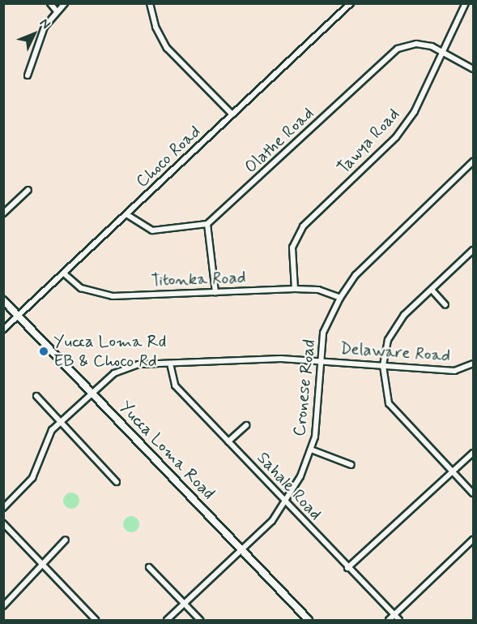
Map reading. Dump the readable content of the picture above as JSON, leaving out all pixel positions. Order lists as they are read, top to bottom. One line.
{"streets":{"main road":["Yucca Loma Road"],"street":["Olathe Road","Tawya Road","Choco Road","Titonka Road","Delaware Road","Cronese Road","Sahale Road"]},"crossings":[["Olathe Road","Tawya Road"],["Tawya Road","Titonka Road"],["Choco Road","Titonka Road"],["Choco Road","Yucca Loma Road"],["Titonka Road","Cronese Road"],["Delaware Road","Cronese Road"],["Delaware Road","Yucca Loma Road"],["Delaware Road","Sahale Road"],["Cronese Road","Yucca Loma Road"],["Cronese Road","Sahale Road"]],"places":["Yucca Loma Rd EB & Choco Rd"],"north":"top right"}
